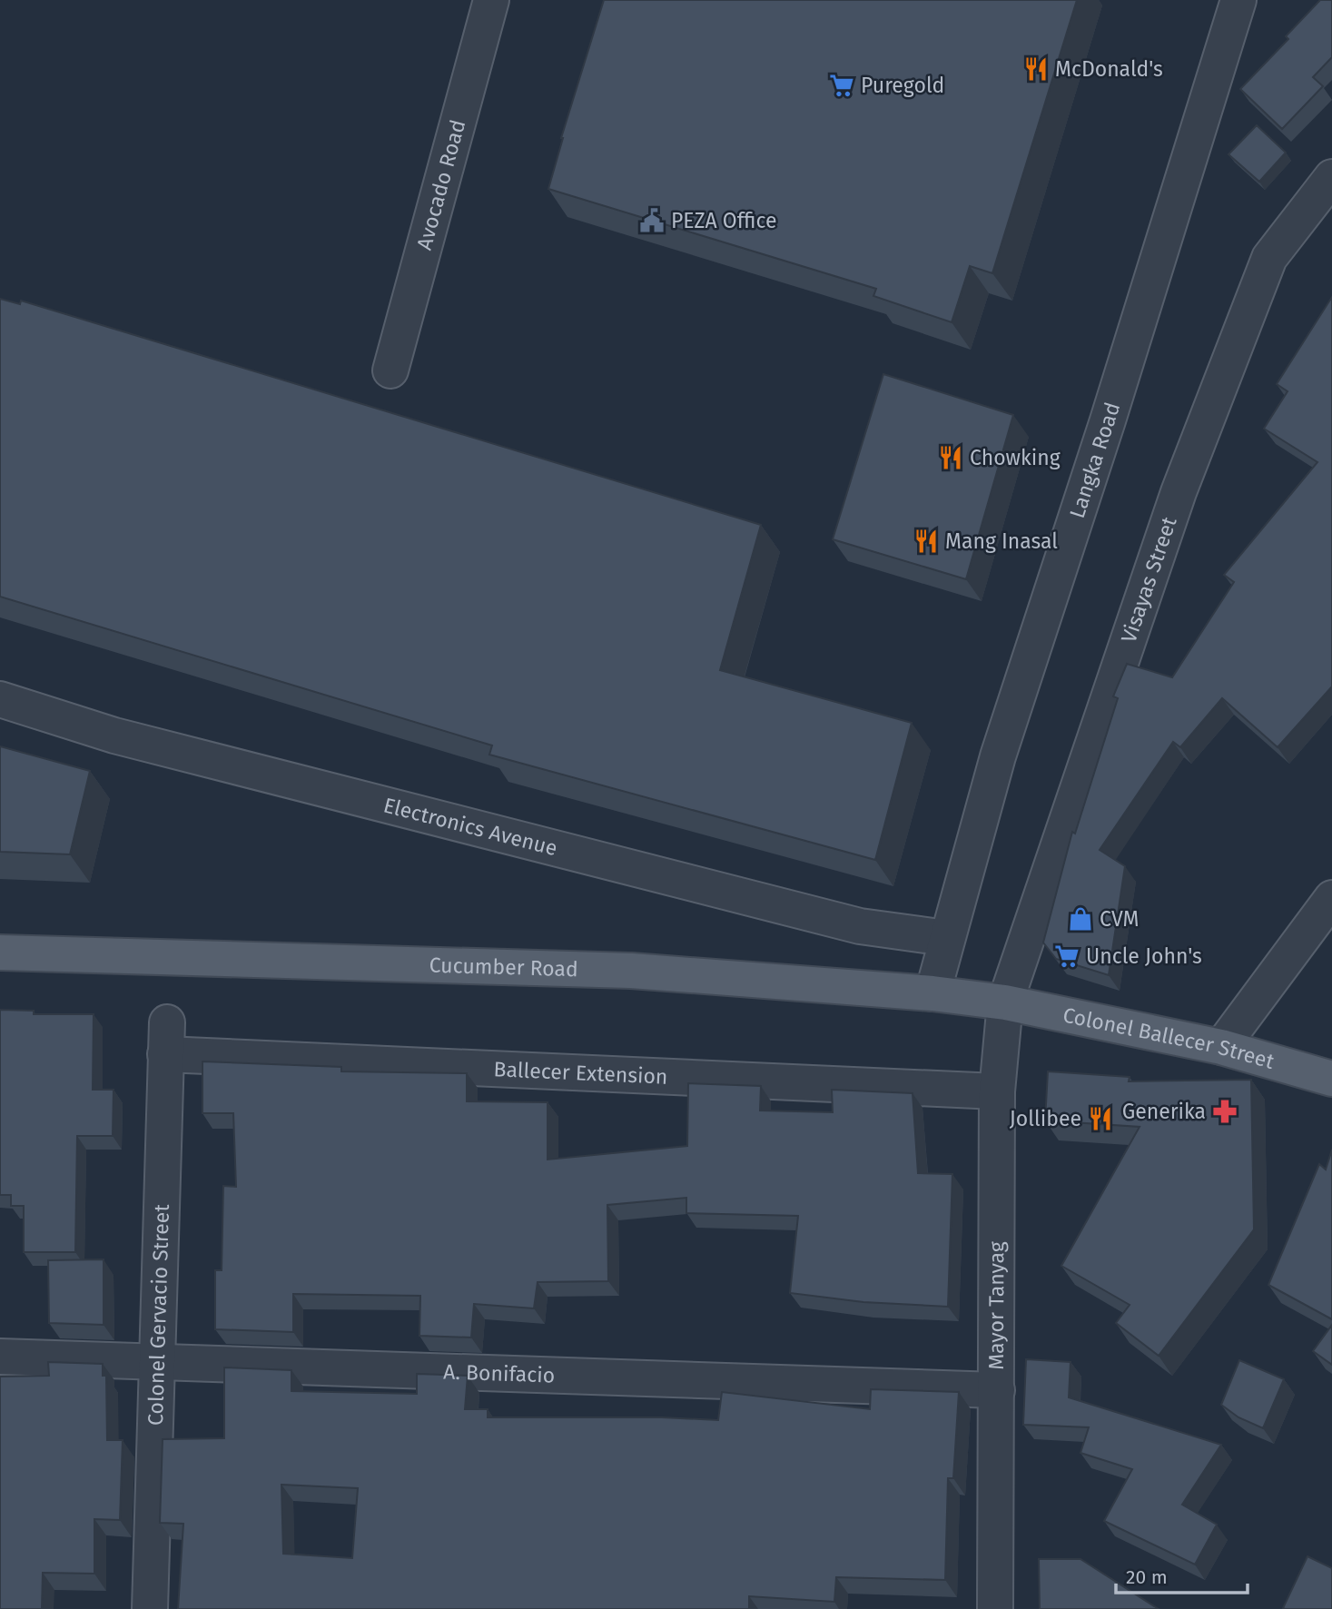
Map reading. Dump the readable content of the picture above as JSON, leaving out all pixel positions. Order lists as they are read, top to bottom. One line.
{"streets":{"main road":["Cucumber Road","Colonel Ballecer Street"],"street":["Avocado Road","Langka Road","Visayas Street","Electronics Avenue","Ballecer Extension","Mayor Tanyag","Colonel Gervacio Street","A. Bonifacio"]},"crossings":[["Langka Road","Electronics Avenue"],["Langka Road","Cucumber Road"],["Visayas Street","Cucumber Road"],["Visayas Street","Colonel Ballecer Street"],["Visayas Street","Mayor Tanyag"],["Cucumber Road","Colonel Ballecer Street"],["Cucumber Road","Mayor Tanyag"],["Colonel Ballecer Street","Mayor Tanyag"],["Ballecer Extension","Mayor Tanyag"],["Ballecer Extension","Colonel Gervacio Street"],["Mayor Tanyag","A. Bonifacio"],["Colonel Gervacio Street","A. Bonifacio"]],"places":{"restaurant":["McDonald's","Chowking","Mang Inasal","Jollibee"],"supermarket":["Puregold","Uncle John's"],"public building":["PEZA Office"],"shop":["CVM"],"pharmacy":["Generika"]},"scale_bar":"20 m"}
